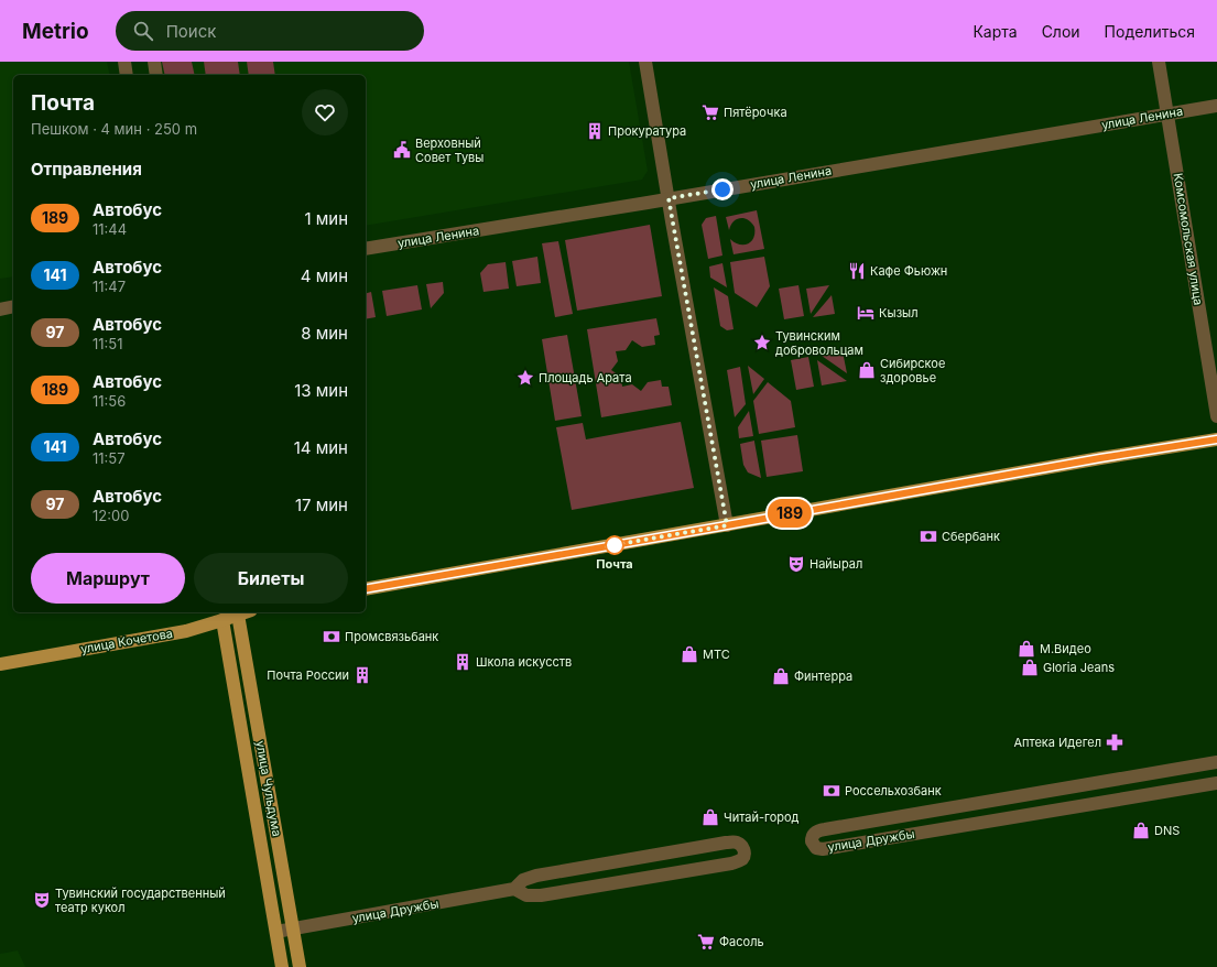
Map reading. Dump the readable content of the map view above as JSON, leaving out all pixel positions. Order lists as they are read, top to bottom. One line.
{"streets":{"main road":["улица Кочетова","улица Чульдума"],"street":["улица Ленина","Комсомольская улица","улица Дружбы"]},"crossings":[["улица Ленина","Комсомольская улица"],["улица Кочетова","улица Чульдума"],["улица Чульдума","улица Дружбы"]],"places":{"supermarket":["Пятёрочка","Фасоль"],"building":["Прокуратура","Школа искусств","Почта России"],"public building":["Верховный Совет Тувы"],"restaurant":["Кафе Фьюжн"],"hotel":["Кызыл"],"place":["Тувинским добровольцам","Площадь Арата"],"shop":["Сибирское здоровье","М.Видео","МТС","Gloria Jeans","Финтерра","Читай-город","DNS"],"bank":["Сбербанк","Промсвязьбанк","Россельхозбанк"],"other":["Почта"],"theatre":["Найырал","Тувинский государственный театр кукол"],"pharmacy":["Аптека Идегел"]},"lines":["bus line 189"],"page":{"header":"Metrio","search":"Поиск","nav":["Карта","Слои","Поделиться"],"on_map":"189","heading":[["Почта","Пешком · 4 мин · 250 m"],"Отправления"],"list":[{"mark":"189","name":"Автобус","note":"11:44","value":"1 мин"},{"mark":"141","name":"Автобус","note":"11:47","value":"4 мин"},{"mark":"97","name":"Автобус","note":"11:51","value":"8 мин"},{"mark":"189","name":"Автобус","note":"11:56","value":"13 мин"},{"mark":"141","name":"Автобус","note":"11:57","value":"14 мин"},{"mark":"97","name":"Автобус","note":"12:00","value":"17 мин"}],"buttons":["Маршрут","Билеты"]}}
